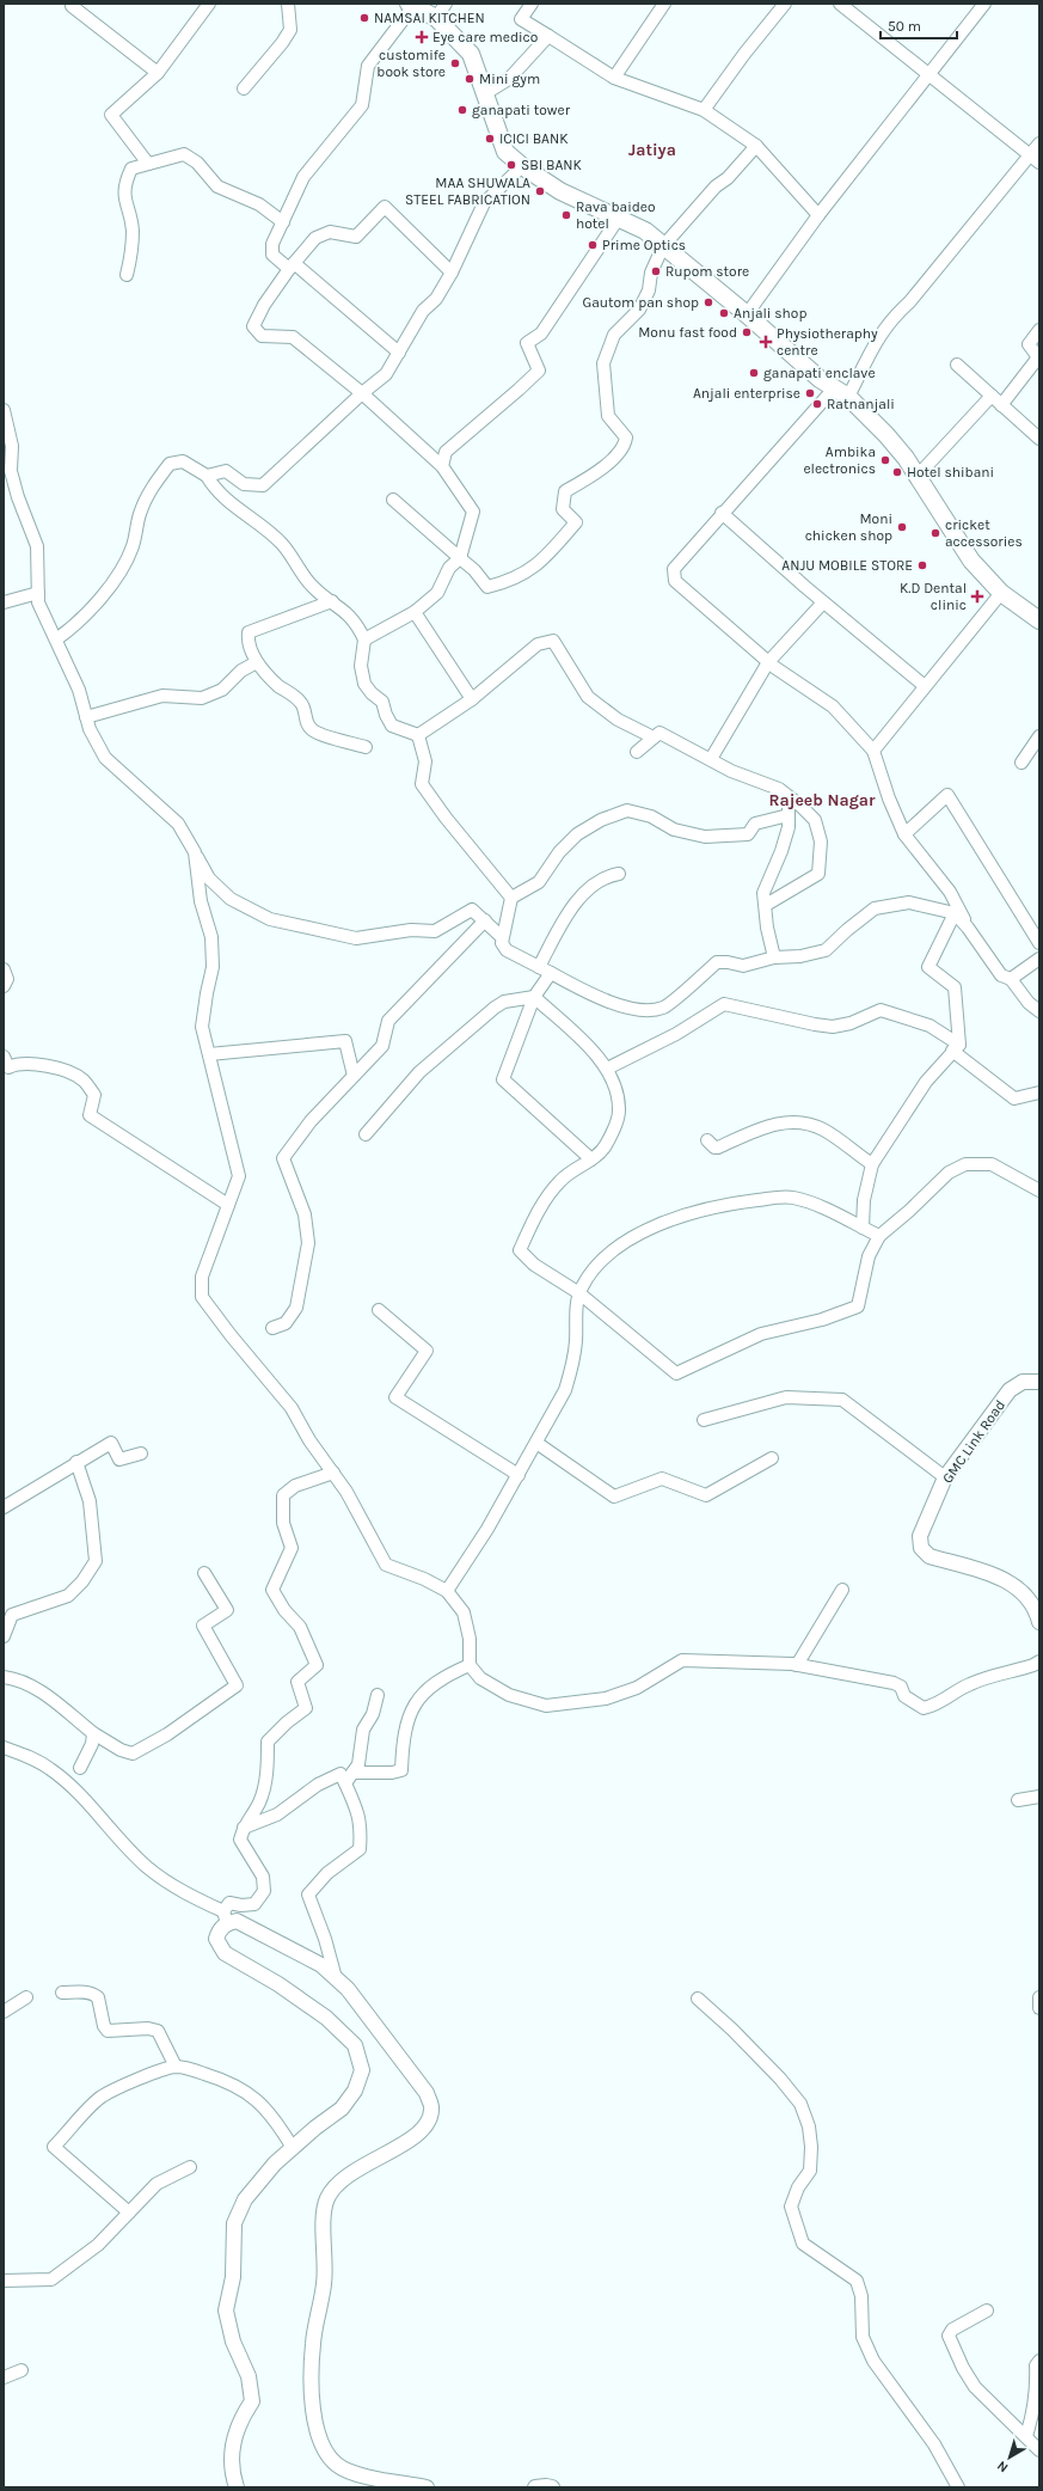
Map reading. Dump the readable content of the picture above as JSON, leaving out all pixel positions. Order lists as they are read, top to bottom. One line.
{"streets":{"street":["GMC Link Road"]},"districts":["Jatiya","Rajeeb Nagar"],"places":{"other":["NAMSAI KITCHEN","customife book store","Mini gym","ganapati tower","ICICI BANK","SBI BANK","MAA SHUWALA STEEL FABRICATION","Rava baideo hotel","Prime Optics","Rupom store","Gautom pan shop","Anjali shop","Monu fast food","ganapati enclave","Anjali enterprise","Ratnanjali","Ambika electronics","Hotel shibani","Moni chicken shop","cricket accessories","ANJU MOBILE STORE"],"health":["Eye care medico","Physiotheraphy centre","K.D Dental clinic"]},"scale_bar":"50 m","north":"bottom left"}
